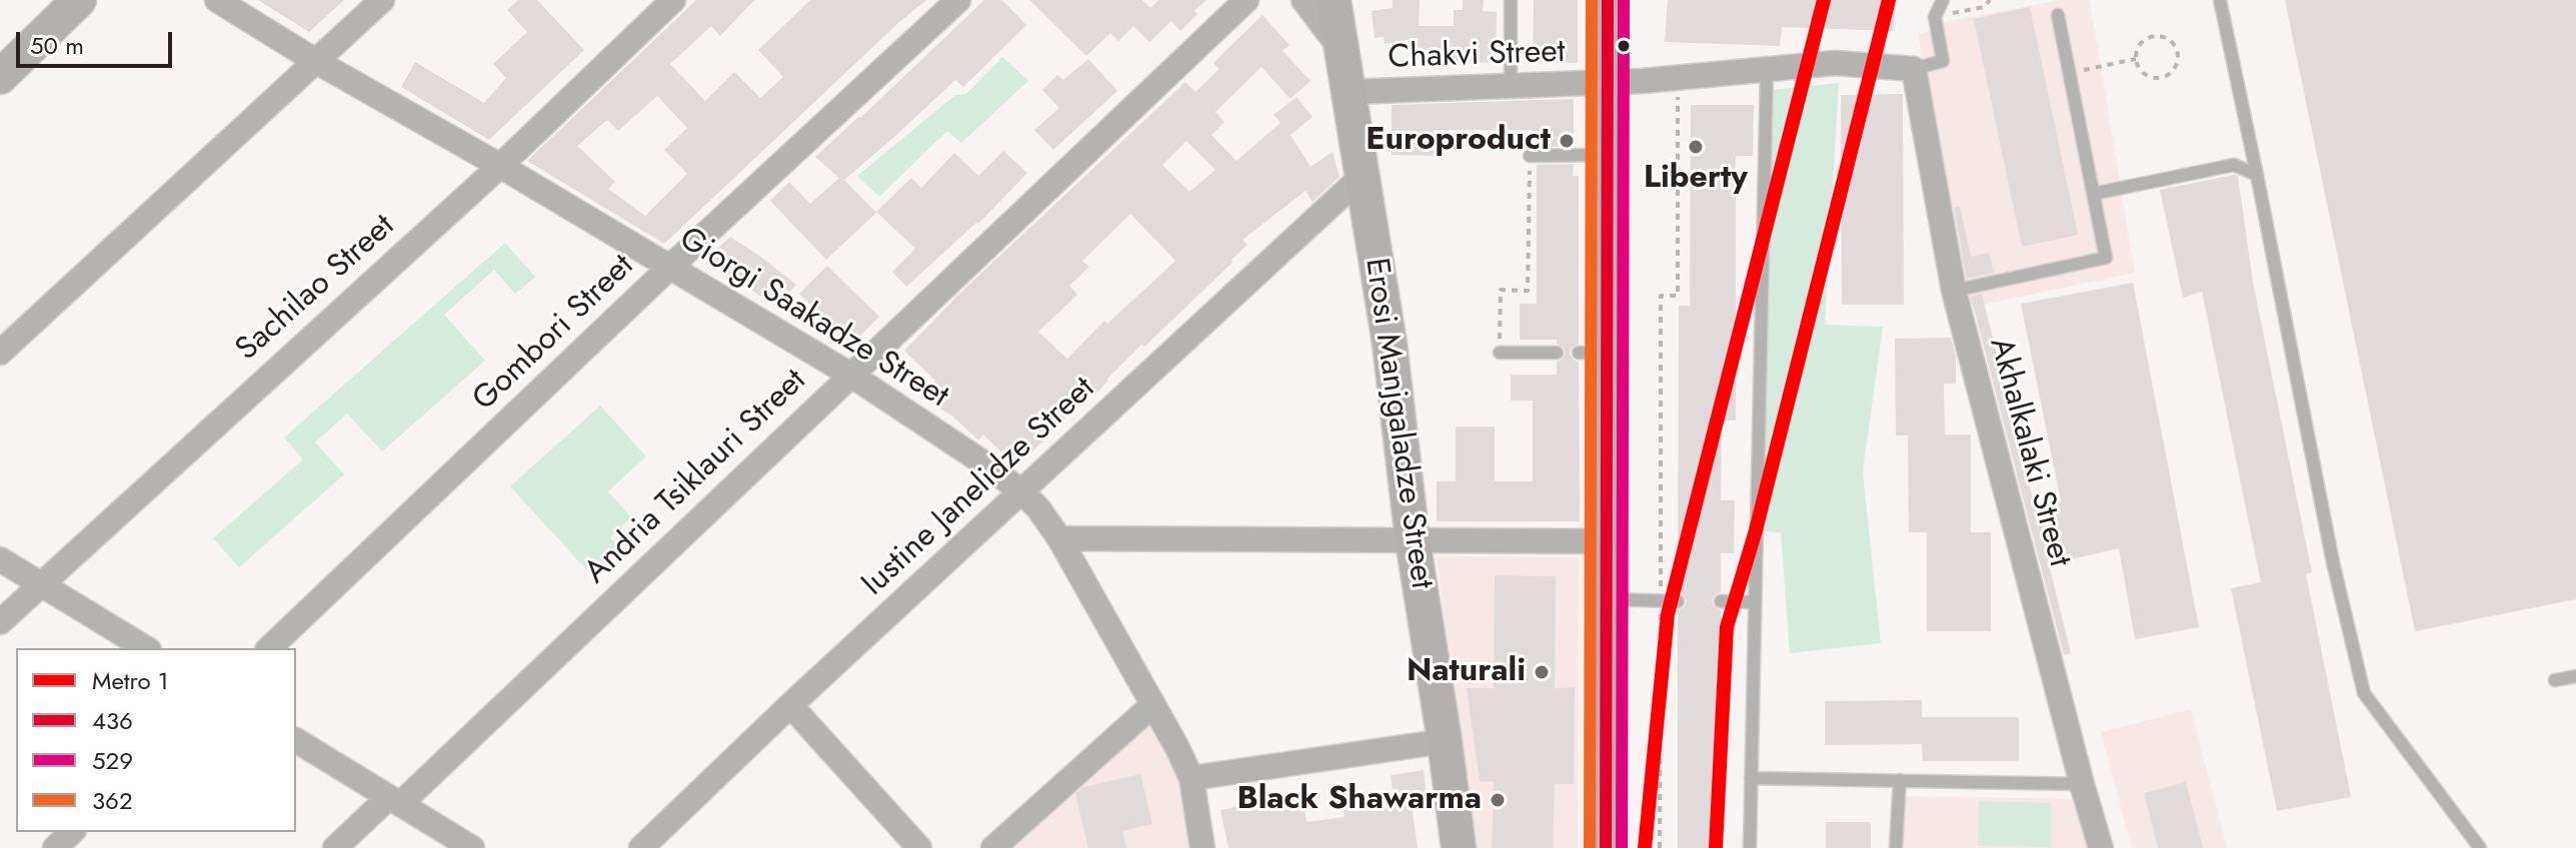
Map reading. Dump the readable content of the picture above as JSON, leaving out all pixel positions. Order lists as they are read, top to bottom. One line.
{"streets":{"street":["Chakvi Street","Sachilao Street","Giorgi Saakadze Street","Gombori Street","Erosi Manjgaladze Street","Akhalkalaki Street","Andria Tsiklauri Street","Iustine Janelidze Street"]},"crossings":[["Chakvi Street","Erosi Manjgaladze Street"],["Chakvi Street","Akhalkalaki Street"],["Sachilao Street","Giorgi Saakadze Street"],["Giorgi Saakadze Street","Gombori Street"],["Giorgi Saakadze Street","Andria Tsiklauri Street"],["Giorgi Saakadze Street","Iustine Janelidze Street"],["Erosi Manjgaladze Street","Iustine Janelidze Street"]],"places":["Europroduct","Liberty","Naturali","Black Shawarma"],"lines":["metro line 1","transit line 436","transit line 529","transit line 362"],"legend":["Metro 1","436","529","362"],"scale_bar":"50 m"}
